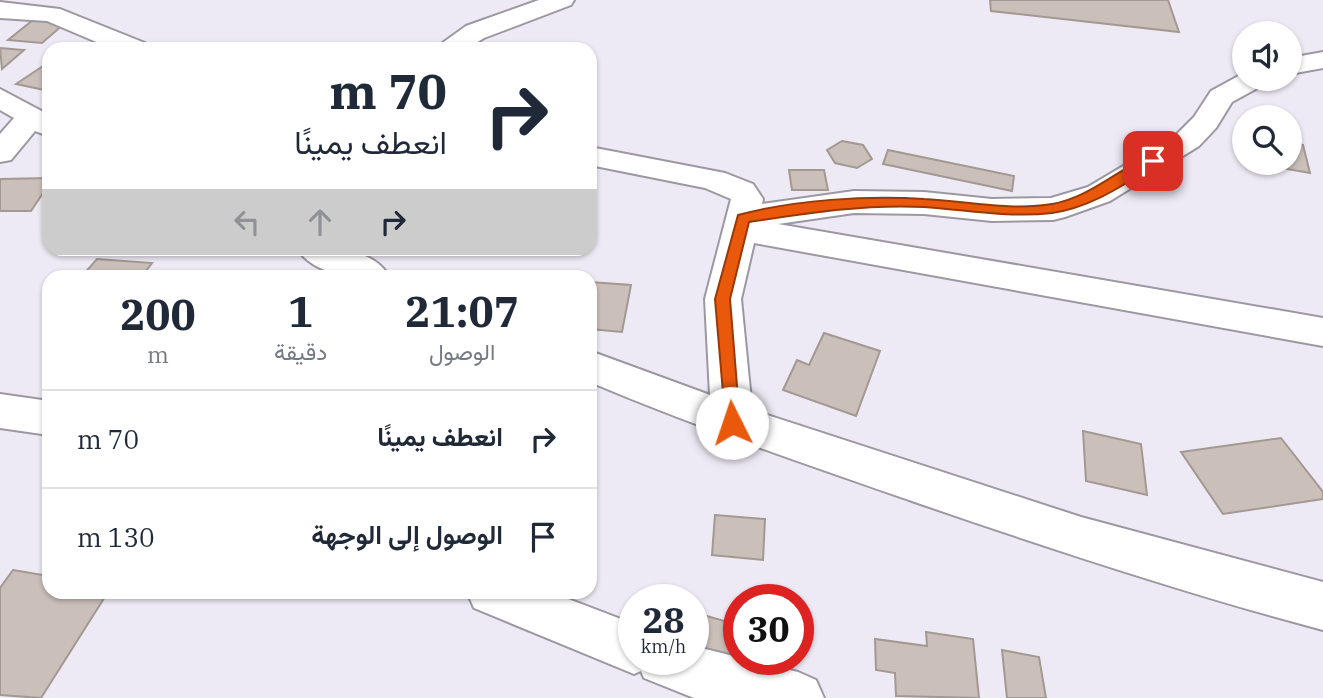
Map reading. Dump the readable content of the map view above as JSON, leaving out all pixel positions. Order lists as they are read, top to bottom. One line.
{"page":{"turn":["70 m","انعطف يمينًا"],"eta":["21:07","الوصول","1","دقيقة","200","m"],"list":[{"name":"انعطف يمينًا","value":"70 m"},{"name":"الوصول إلى الوجهة","value":"130 m"}],"speed":"28 km/h","limit":"30"}}
